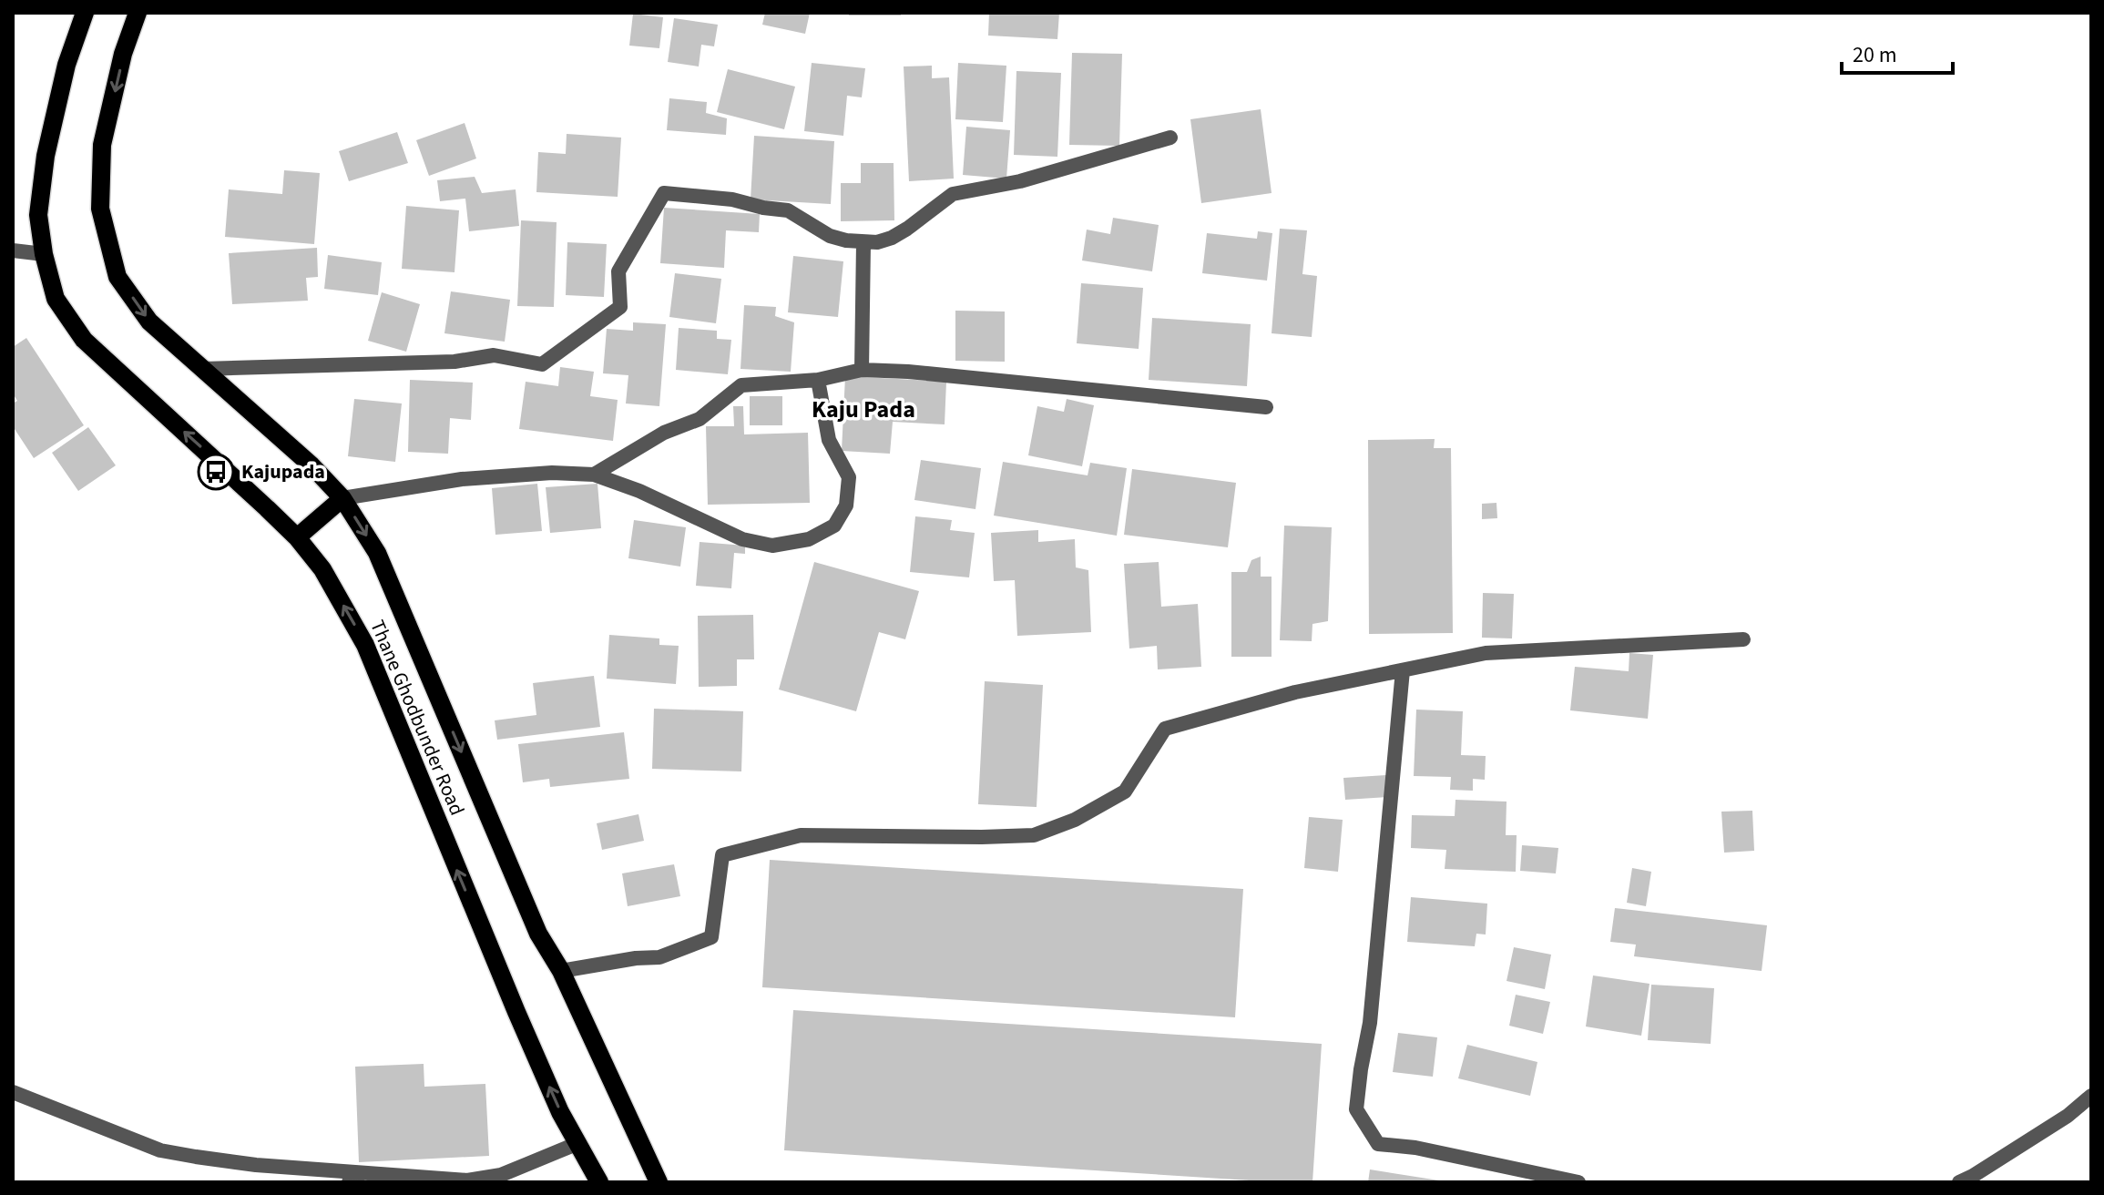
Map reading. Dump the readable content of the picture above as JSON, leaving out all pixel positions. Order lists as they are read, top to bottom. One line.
{"streets":{"main road":["Thane Ghodbunder Road"]},"districts":["Kaju Pada"],"places":{"bus stop":["Kajupada"]},"scale_bar":"20 m"}
